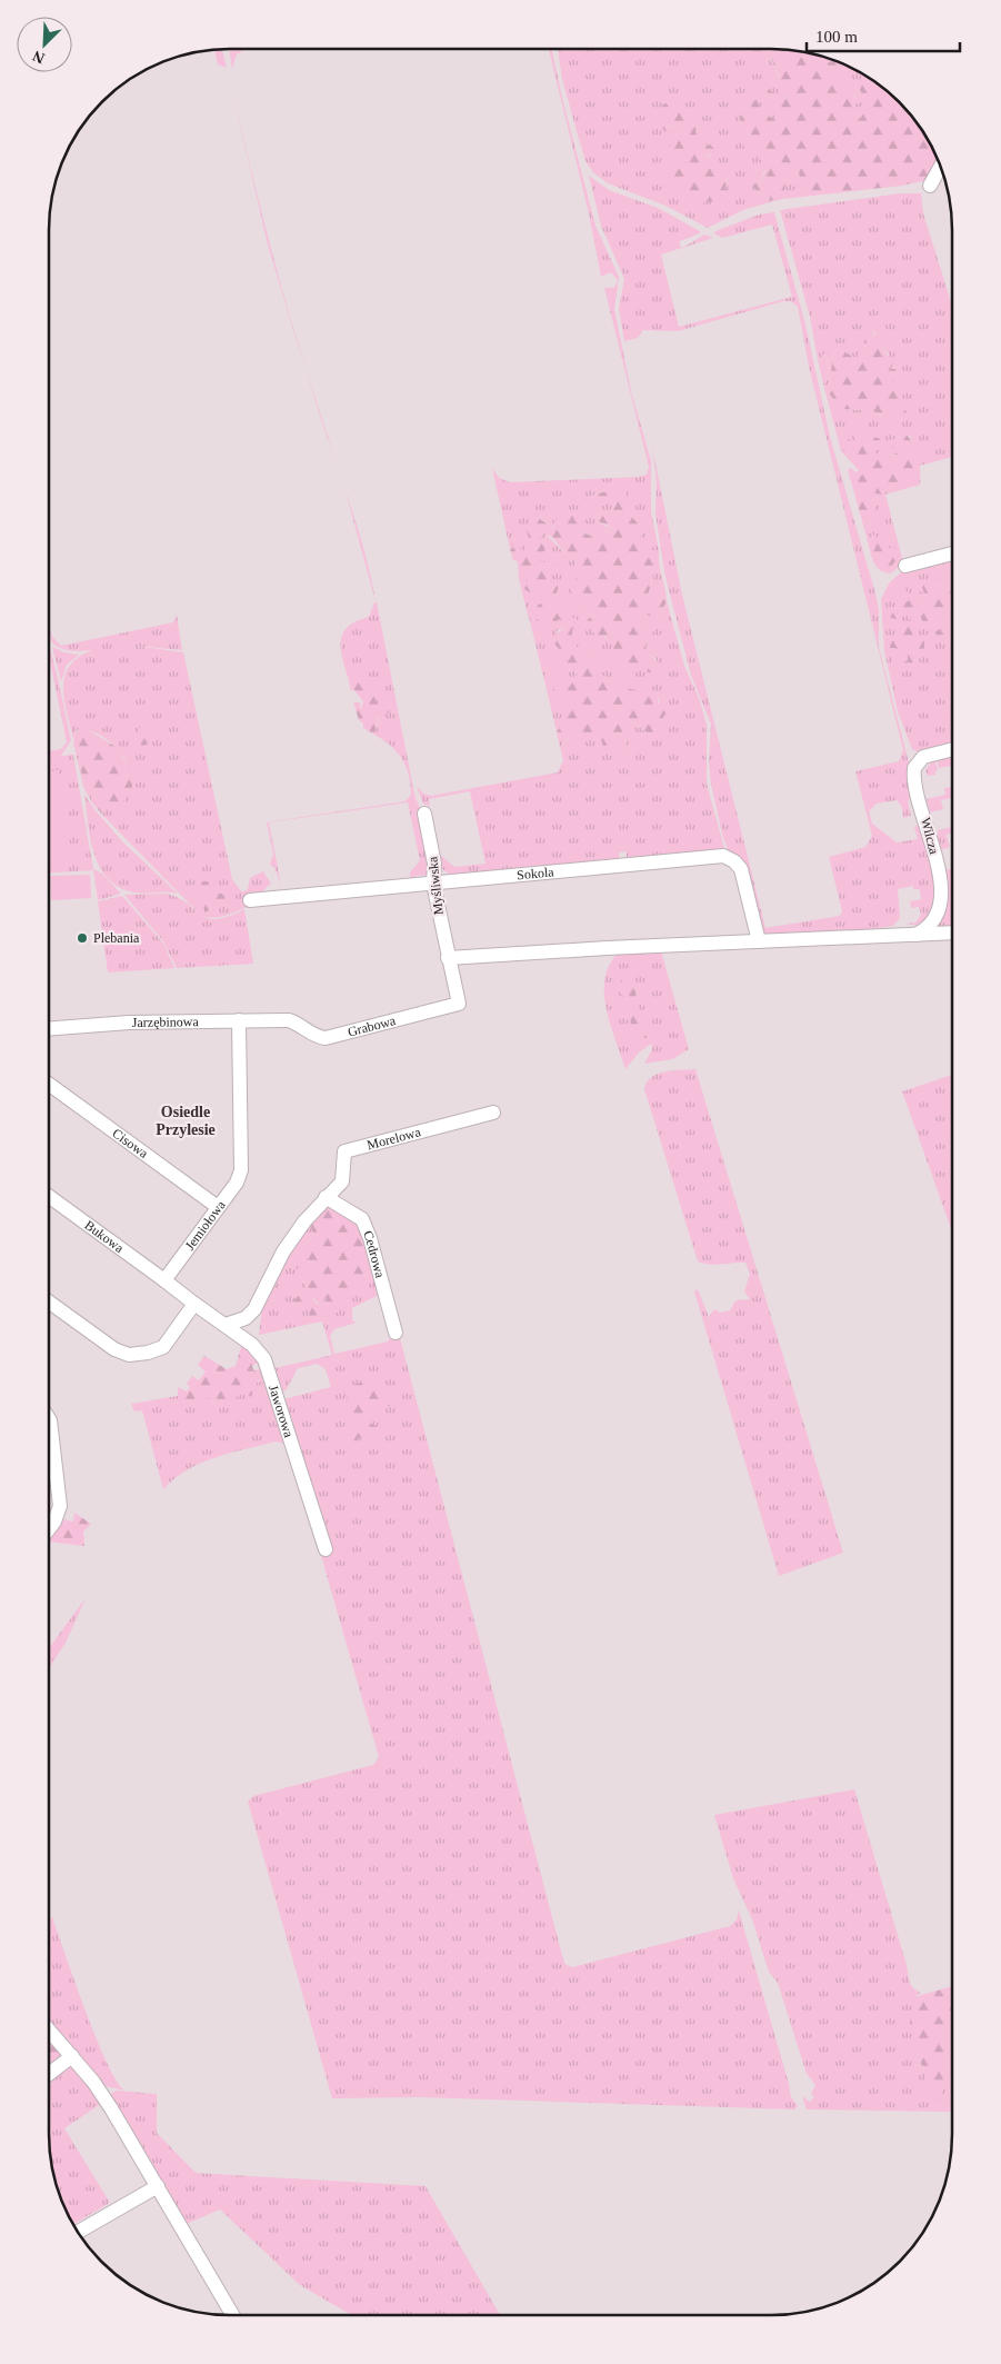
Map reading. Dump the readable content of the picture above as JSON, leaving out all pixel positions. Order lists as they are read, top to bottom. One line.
{"streets":{"street":["Wilcza","Sokola","Myśliwska","Jarzębinowa","Grabowa","Morelowa","Cisowa","Jemiołowa","Bukowa","Cedrowa","Jaworowa"]},"crossings":[["Sokola","Myśliwska"],["Myśliwska","Grabowa"],["Jarzębinowa","Grabowa"],["Jarzębinowa","Jemiołowa"],["Morelowa","Cedrowa"],["Cisowa","Jemiołowa"],["Jemiołowa","Bukowa"]],"districts":["Osiedle Przylesie"],"places":["Plebania"],"scale_bar":"100 m","north":"bottom left"}
